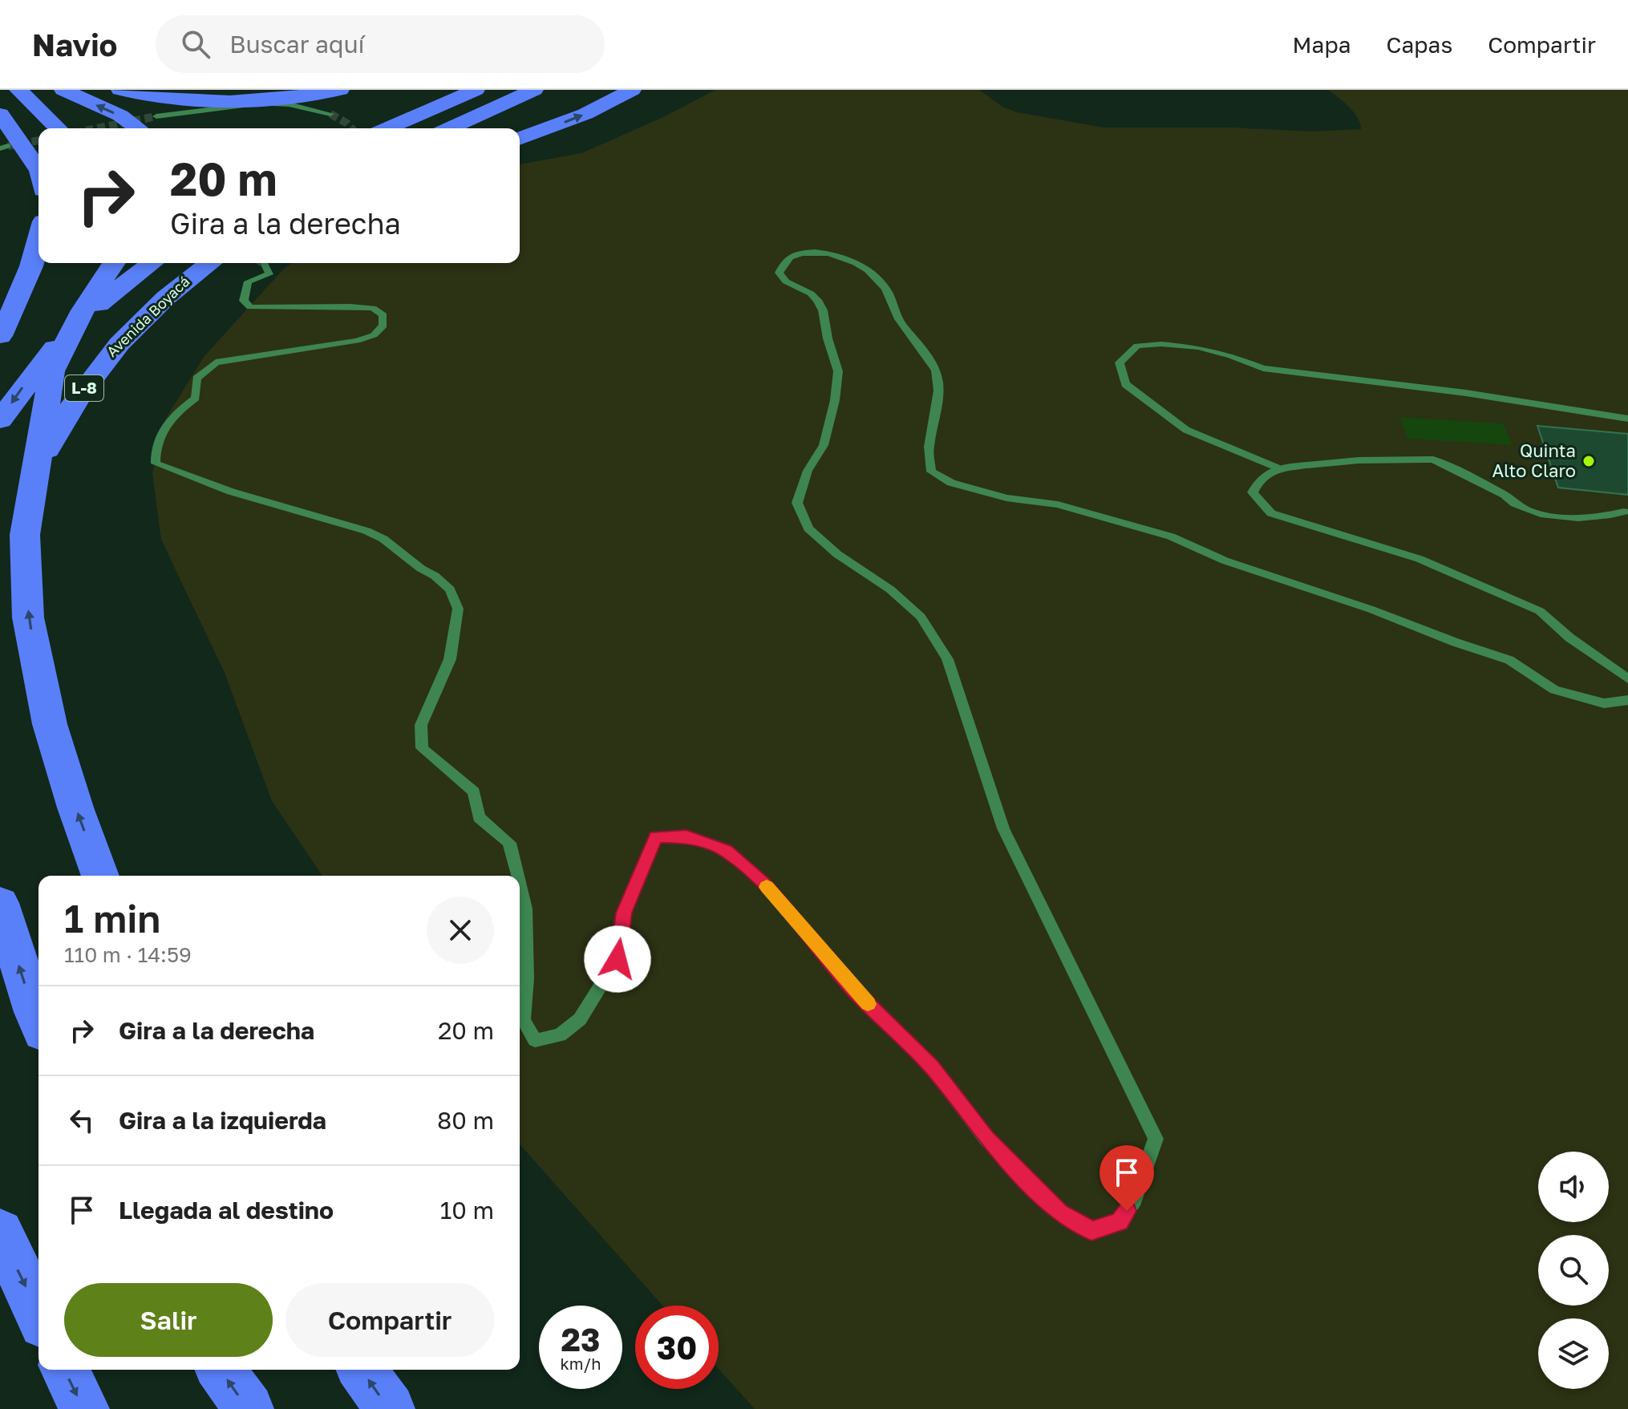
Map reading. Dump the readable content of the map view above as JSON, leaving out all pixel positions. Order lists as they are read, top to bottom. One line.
{"streets":{"highway":["Avenida Boyacá","L-8"]},"places":["Quinta Alto Claro"],"page":{"header":"Navio","search":"Buscar aquí","nav":["Mapa","Capas","Compartir"],"turn":["20 m","Gira a la derecha"],"heading":["1 min","110 m · 14:59"],"list":[{"name":"Gira a la derecha","value":"20 m"},{"name":"Gira a la izquierda","value":"80 m"},{"name":"Llegada al destino","value":"10 m"}],"buttons":["Salir","Compartir"],"speed":"23 km/h","limit":"30"}}
